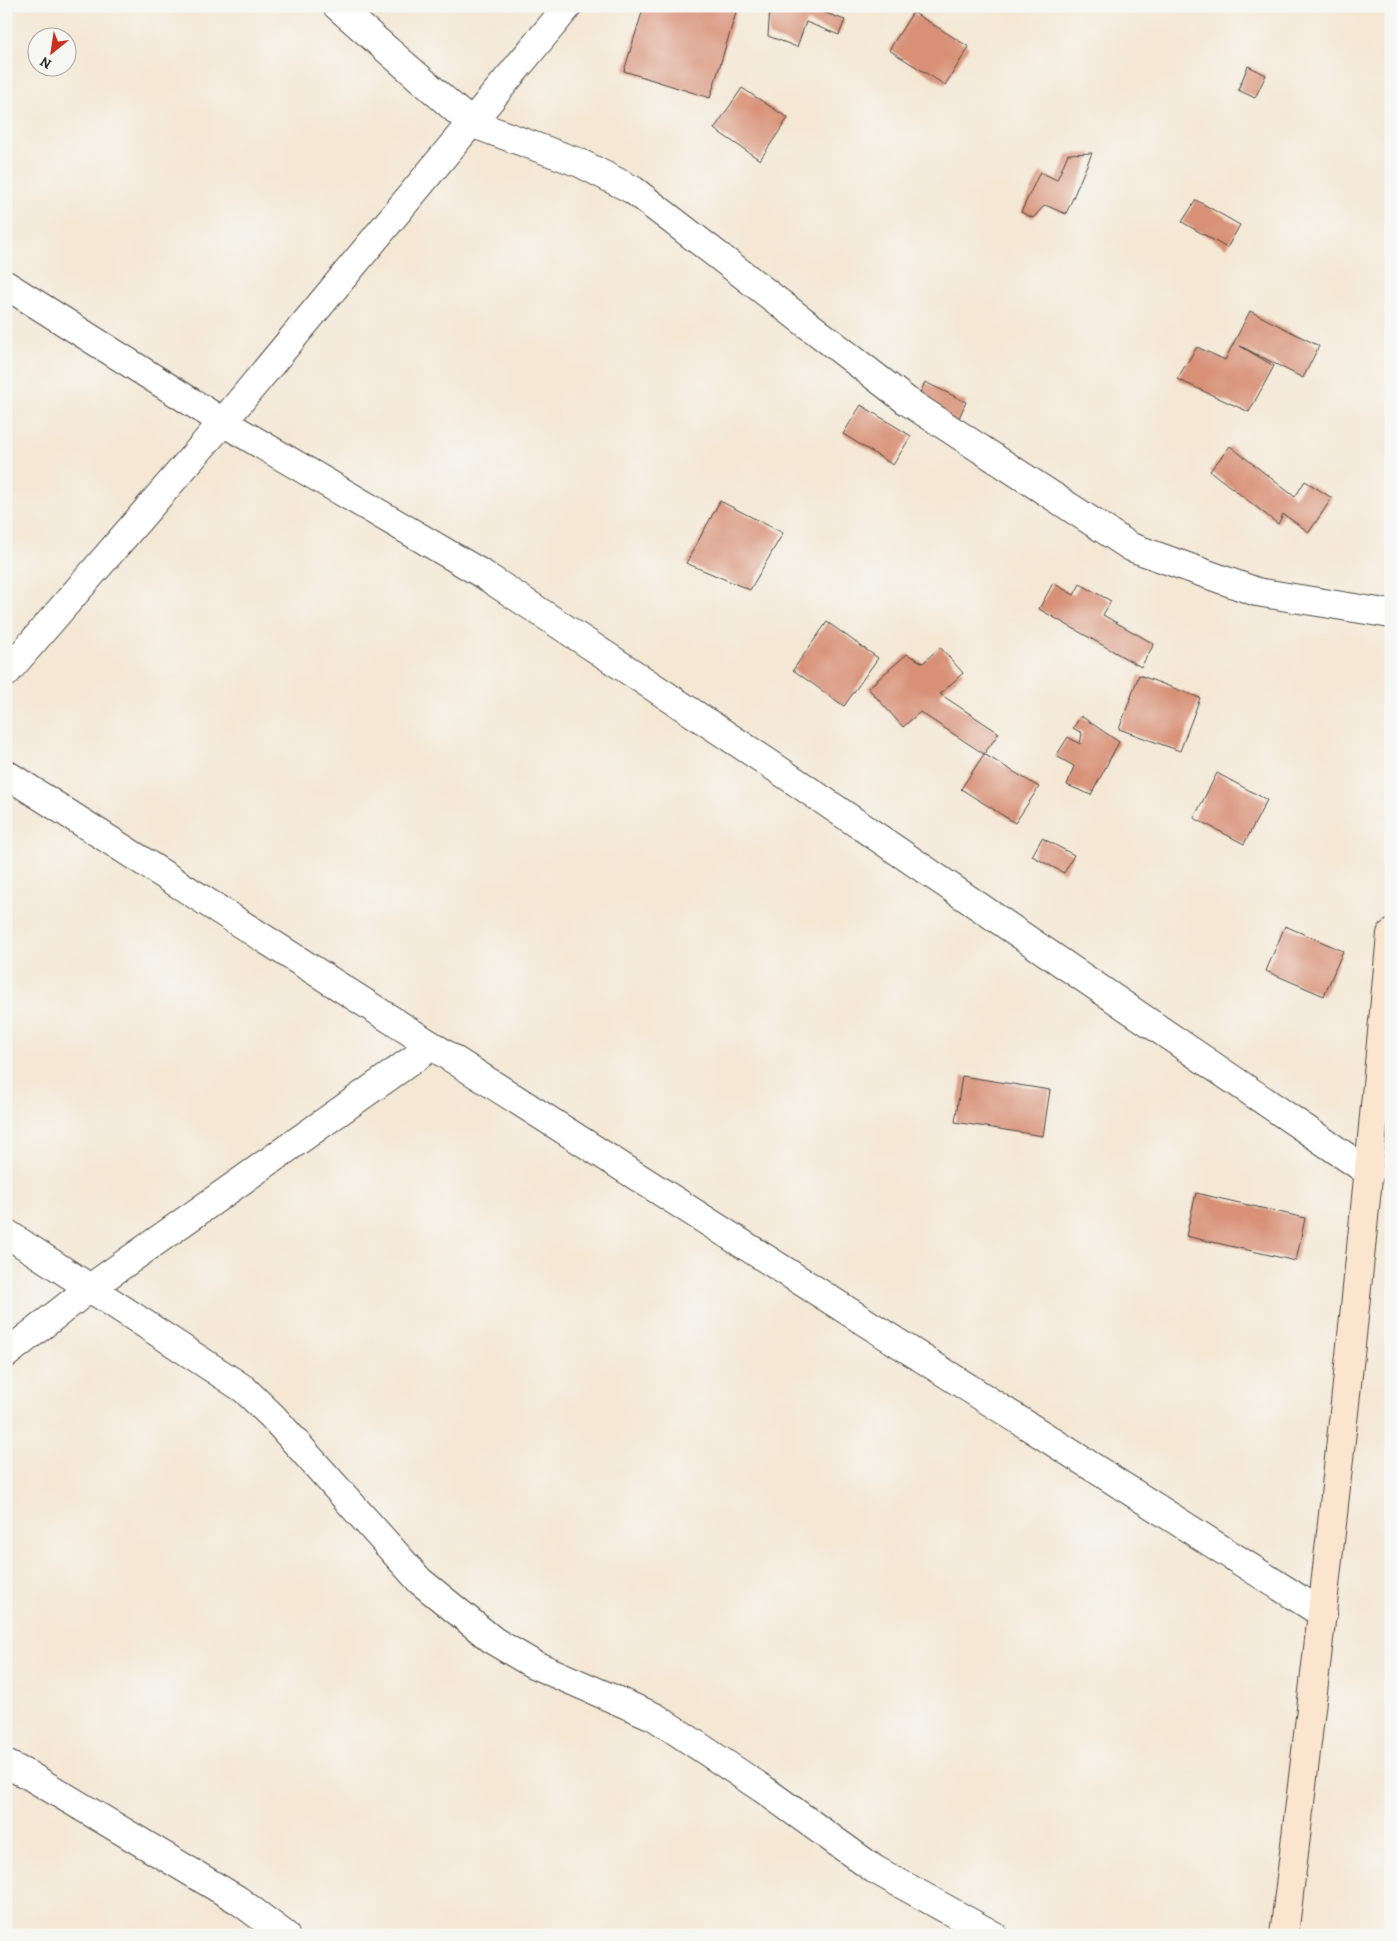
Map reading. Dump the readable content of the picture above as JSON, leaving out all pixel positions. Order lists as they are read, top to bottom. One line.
{"north":"bottom left"}
